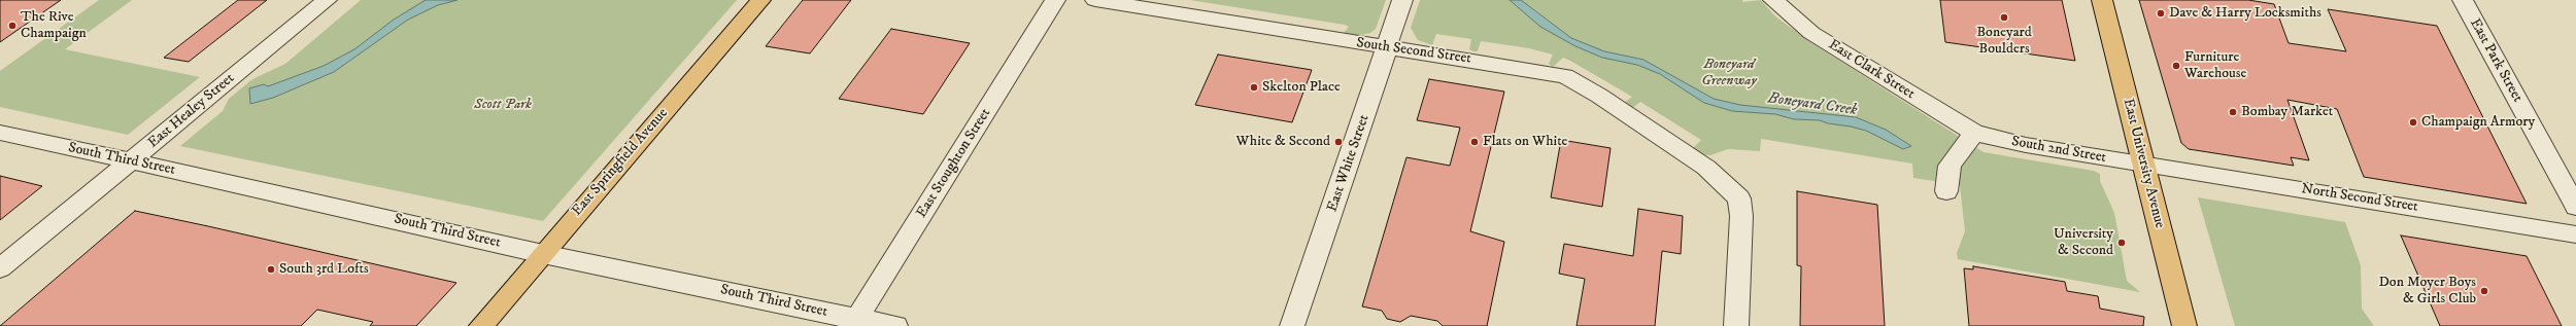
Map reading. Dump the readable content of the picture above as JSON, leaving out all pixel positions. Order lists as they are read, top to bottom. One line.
{"streets":{"main road":["East Springfield Avenue","East University Avenue"],"street":["South Second Street","East Park Street","East Clark Street","East Healey Street","South 2nd Street","South Third Street","East Stoughton Street","East White Street","North Second Street"]},"crossings":[["South Second Street","East White Street"],["East Clark Street","South 2nd Street"],["East Healey Street","South Third Street"],["South 2nd Street","East University Avenue"],["South 2nd Street","North Second Street"],["South Third Street","East Springfield Avenue"],["South Third Street","East Stoughton Street"],["East University Avenue","North Second Street"]],"water":["Boneyard Creek"],"parks":["Boneyard Greenway","Scott Park"],"places":["Dave & Harry Locksmiths","Boneyard Boulders","The Rive Champaign","Furniture Warehouse","Skelton Place","Bombay Market","Champaign Armory","White & Second","Flats on White","University & Second","South 3rd Lofts","Don Moyer Boys & Girls Club"]}
